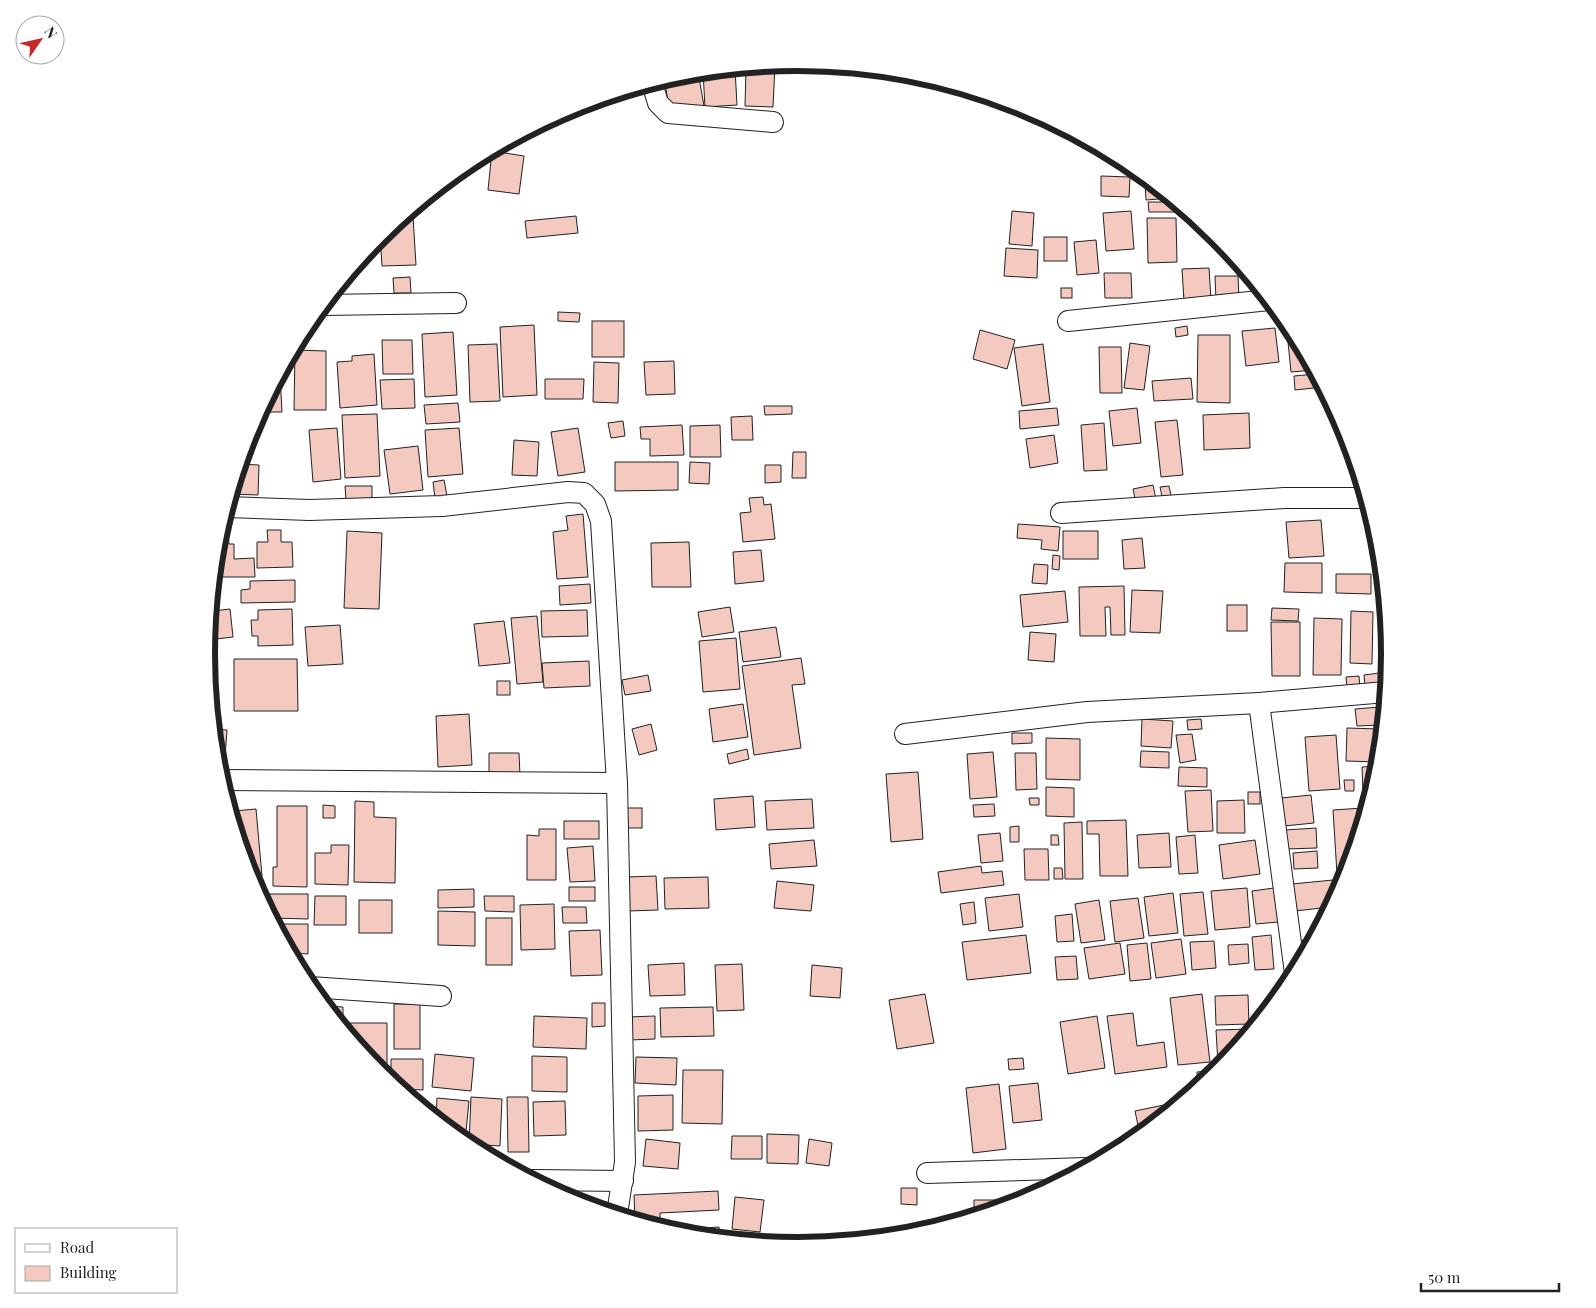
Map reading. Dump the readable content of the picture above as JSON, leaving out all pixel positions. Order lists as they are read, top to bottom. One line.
{"legend":["Road","Building"],"scale_bar":"50 m","north":"top right"}
